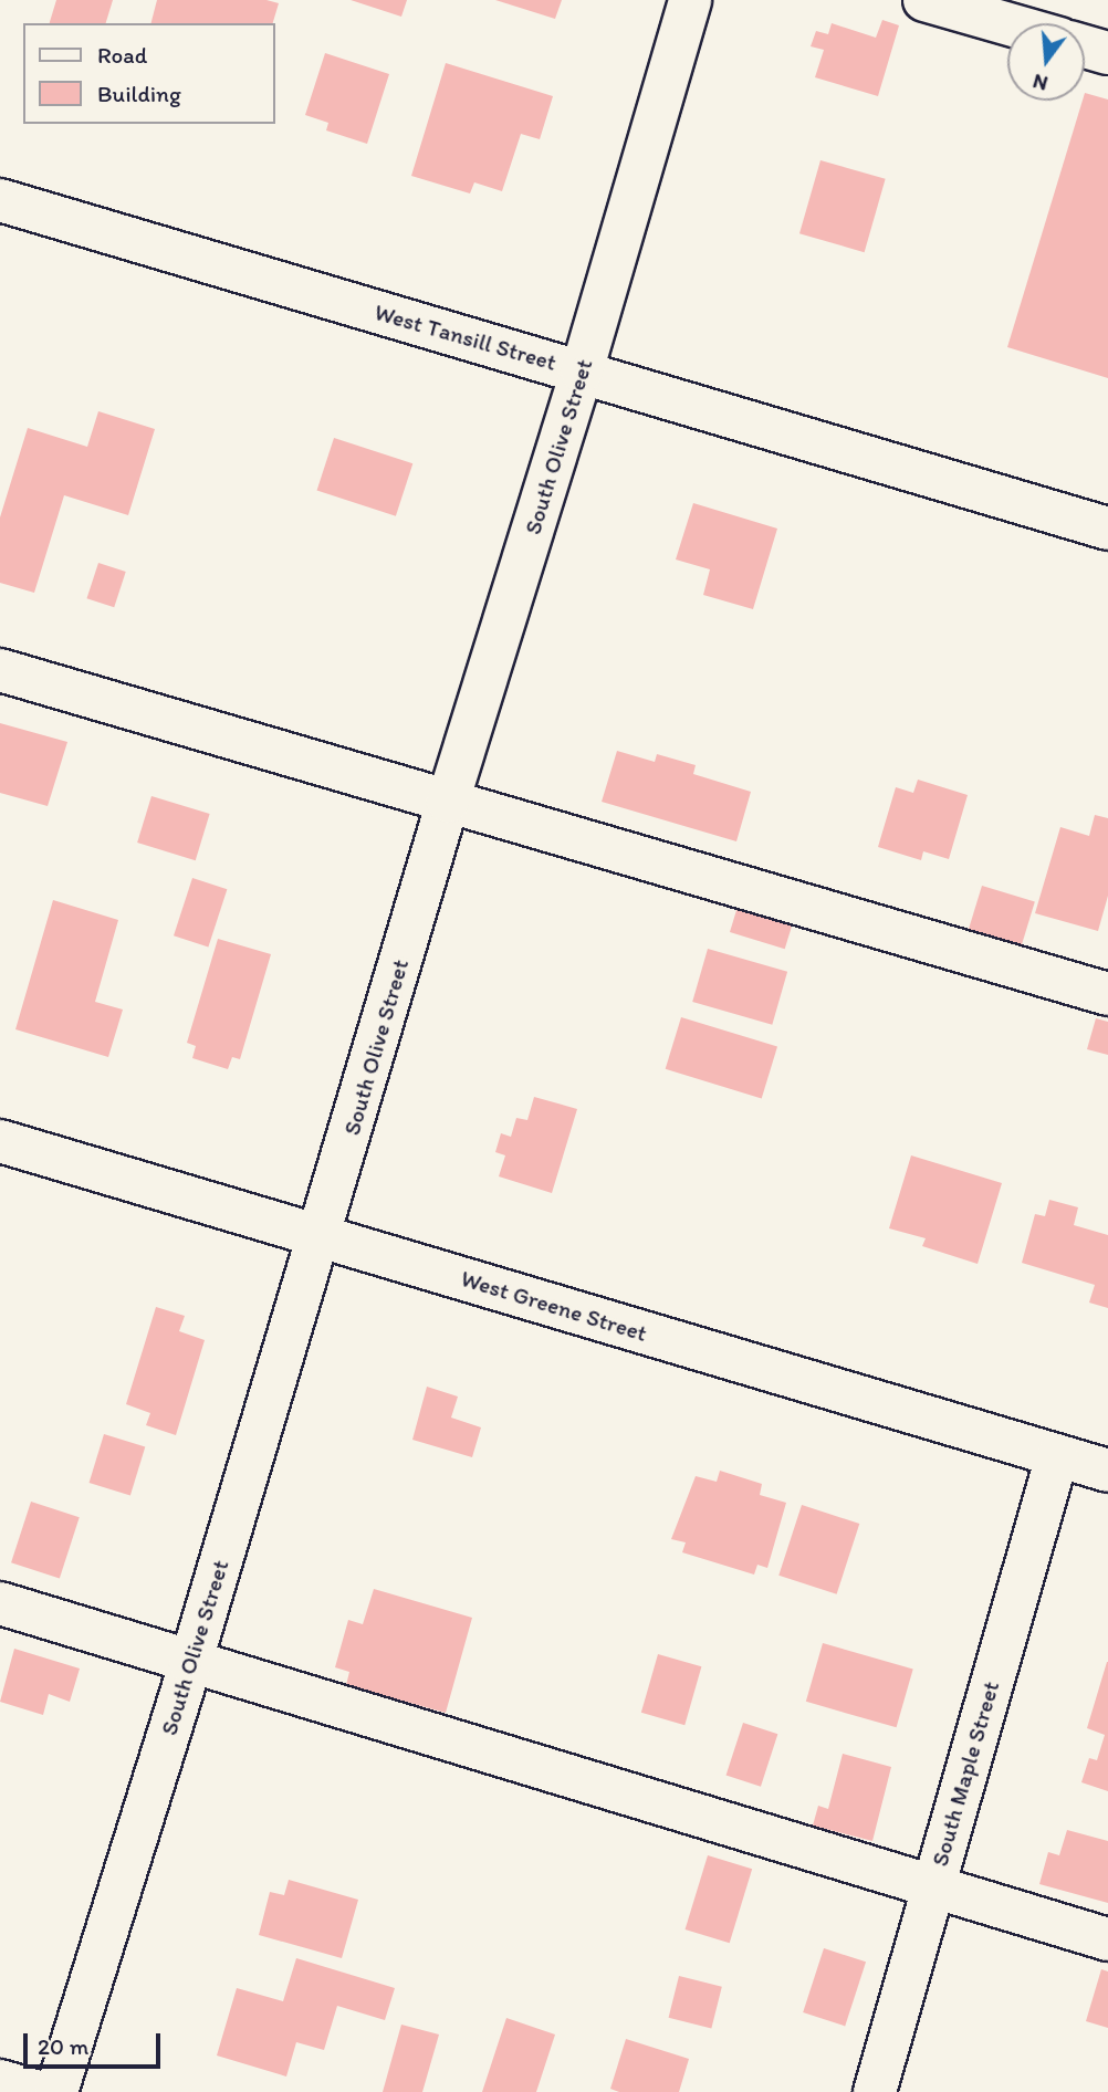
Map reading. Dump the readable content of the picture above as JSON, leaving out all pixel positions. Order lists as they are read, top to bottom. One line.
{"streets":{"street":["West Tansill Street","South Olive Street","West Greene Street","South Maple Street"]},"crossings":[["West Tansill Street","South Olive Street"],["South Olive Street","West Greene Street"],["West Greene Street","South Maple Street"]],"legend":["Road","Building"],"scale_bar":"20 m","north":"bottom"}
